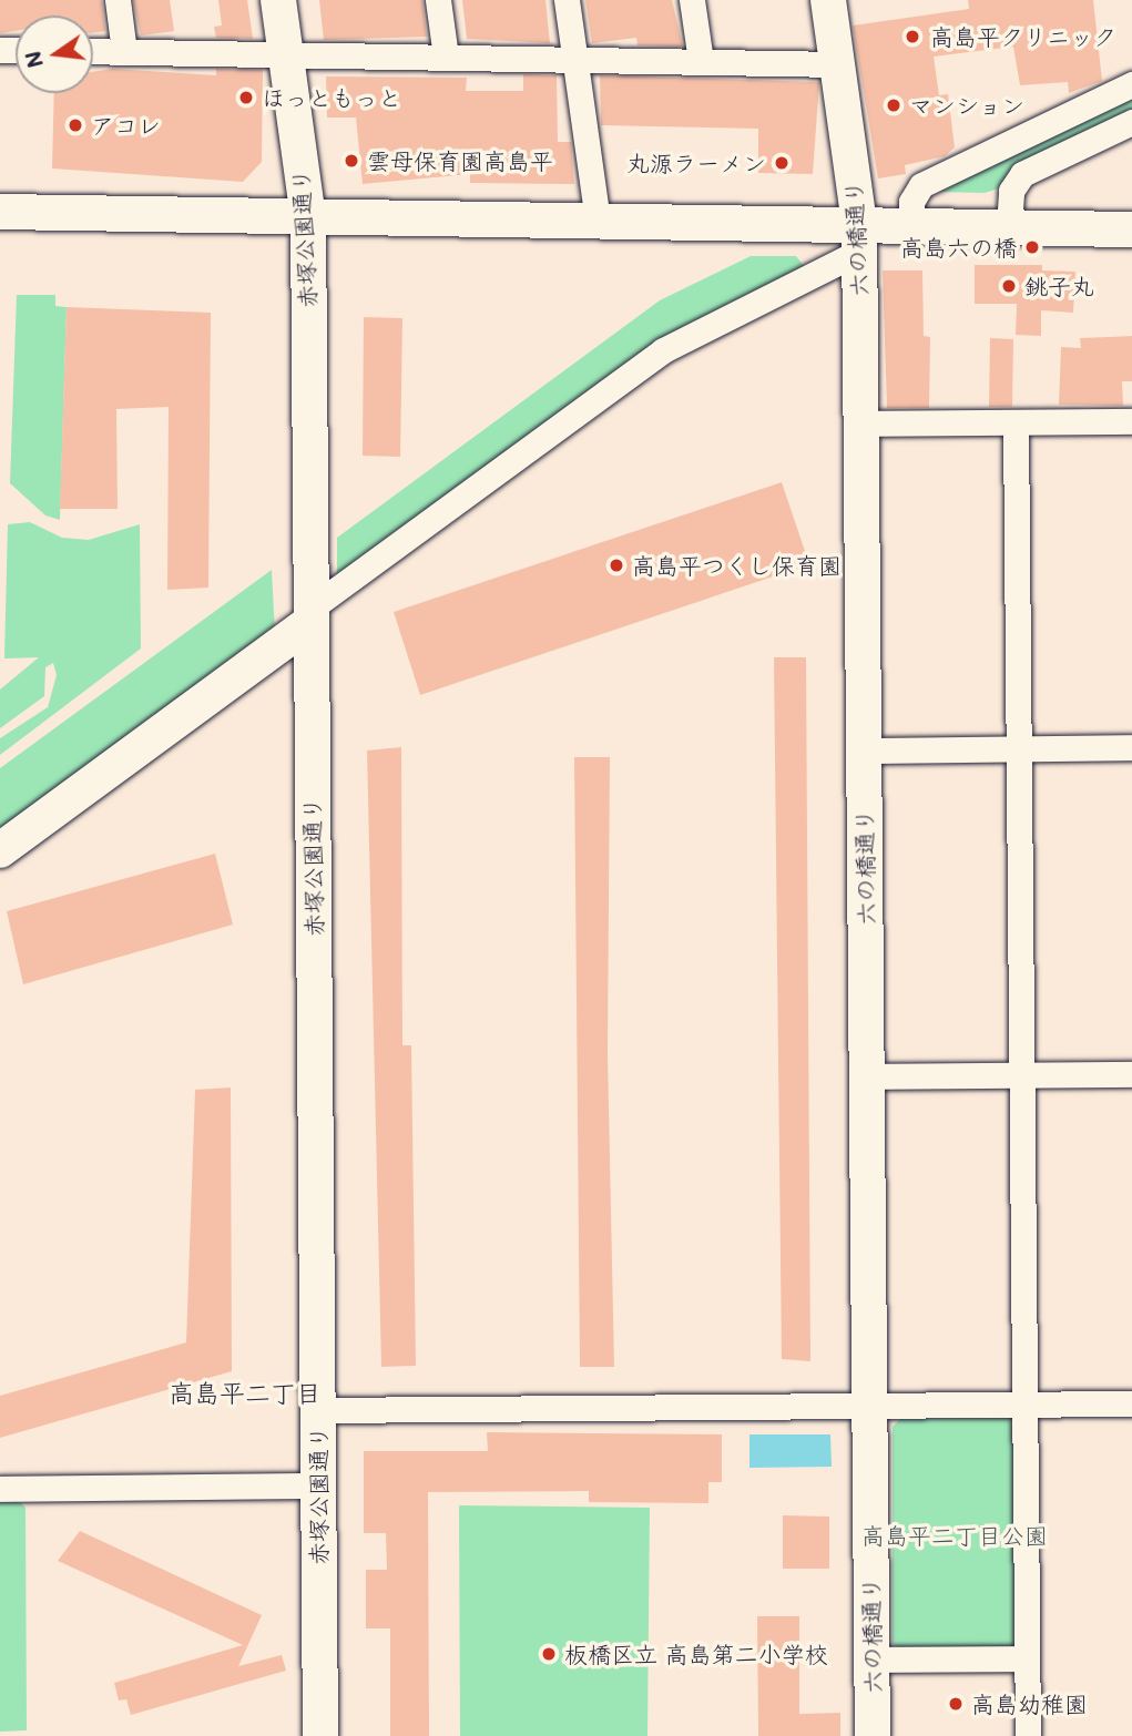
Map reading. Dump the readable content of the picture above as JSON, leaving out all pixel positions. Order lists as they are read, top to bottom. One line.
{"streets":{"street":["赤塚公園通り","六の橋通り"]},"districts":["高島平二丁目"],"parks":["高島平二丁目公園"],"places":["高島平クリニック","ほっともっと","マンション","アコレ","雲母保育園高島平","丸源ラーメン","高島六の橋","銚子丸","高島平つくし保育園","板橋区立 高島第二小学校","高島幼稚園"],"north":"left"}
